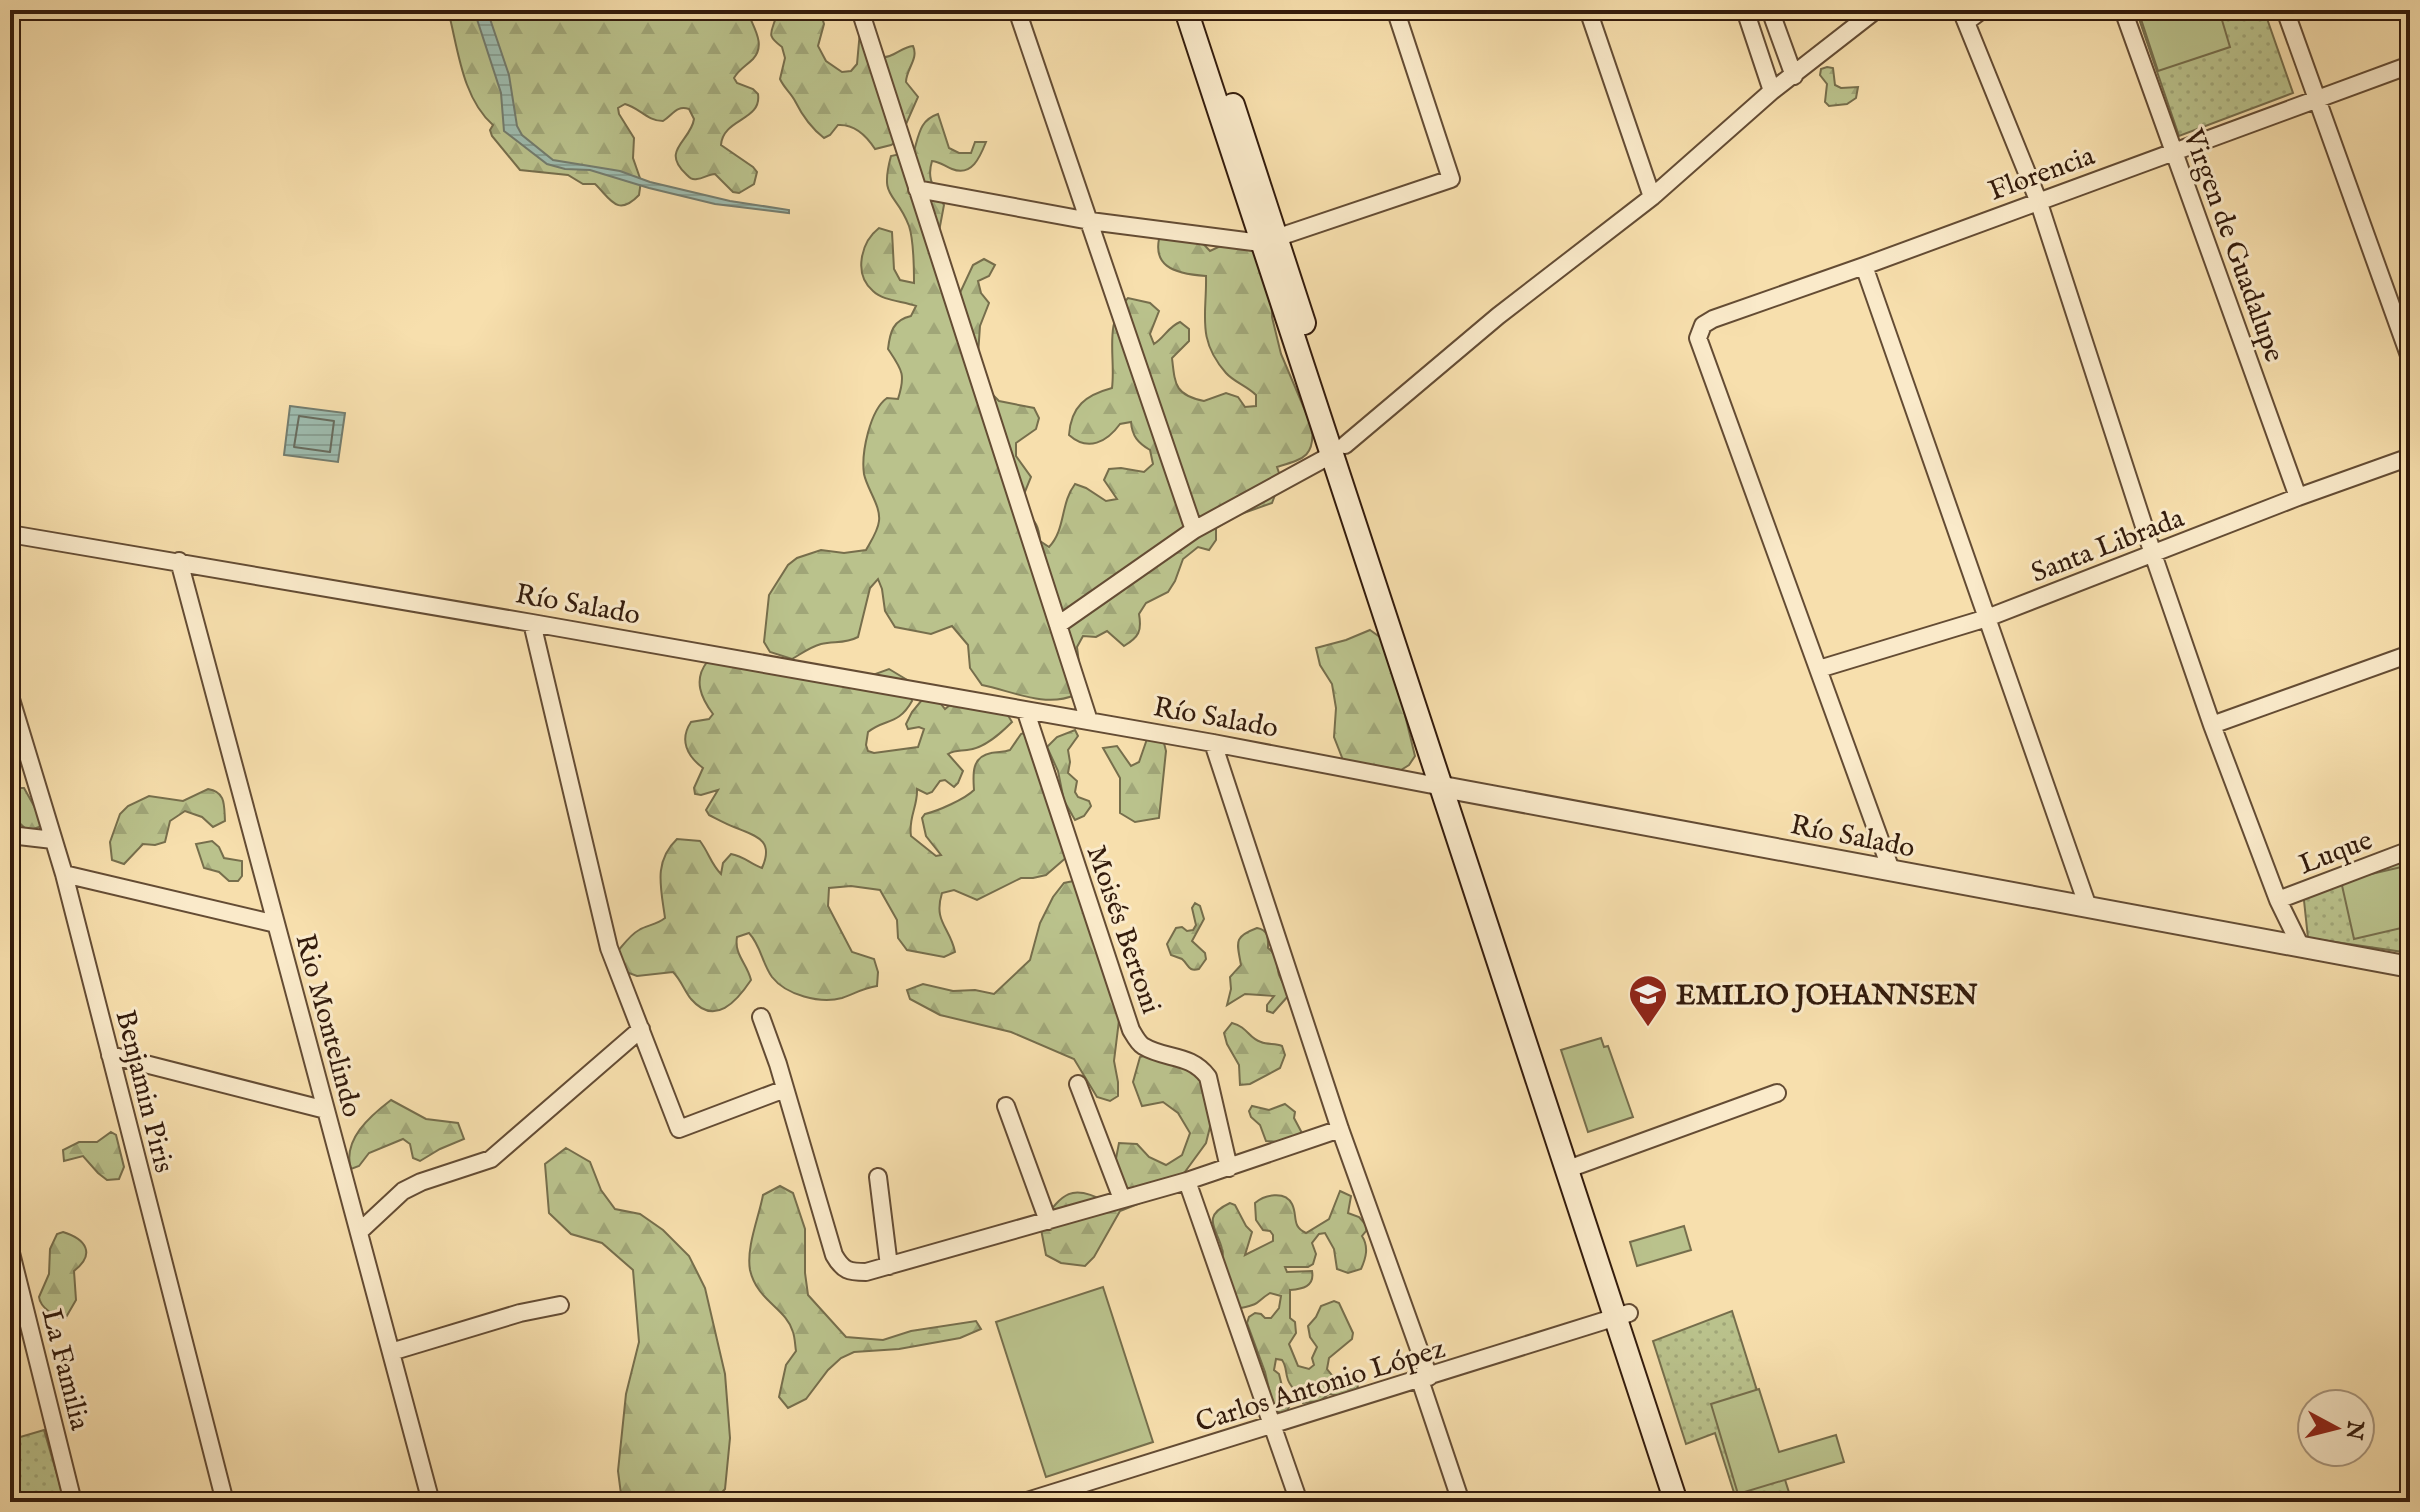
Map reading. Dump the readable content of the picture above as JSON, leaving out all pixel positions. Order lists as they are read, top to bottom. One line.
{"streets":{"street":["Florencia","Virgen de Guadalupe","Santa Librada","Río Salado","Luque","Moisés Bertoni","Rio Montelindo","Benjamin Piris","La Familia","Carlos Antonio López"]},"crossings":[["Florencia","Virgen de Guadalupe"],["Florencia","Santa Librada"],["Virgen de Guadalupe","Santa Librada"],["Río Salado","Moisés Bertoni"],["Río Salado","Rio Montelindo"]],"places":{"school or university":["EMILIO JOHANNSEN"]},"north":"right"}
